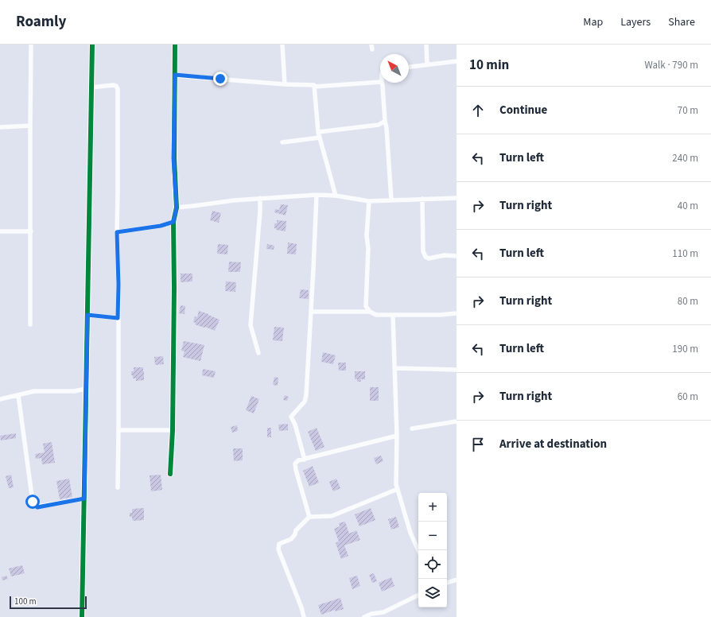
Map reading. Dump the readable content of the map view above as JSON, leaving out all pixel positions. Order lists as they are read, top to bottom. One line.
{"scale_bar":"100 m","north":"top left","page":{"header":"Roamly","nav":["Map","Layers","Share"],"heading":["10 min","Walk · 790 m"],"list":[["Continue","70 m"],["Turn left","240 m"],["Turn right","40 m"],["Turn left","110 m"],["Turn right","80 m"],["Turn left","190 m"],["Turn right","60 m"],"Arrive at destination"],"map_buttons":["+","−"],"scale":"100 m"}}
